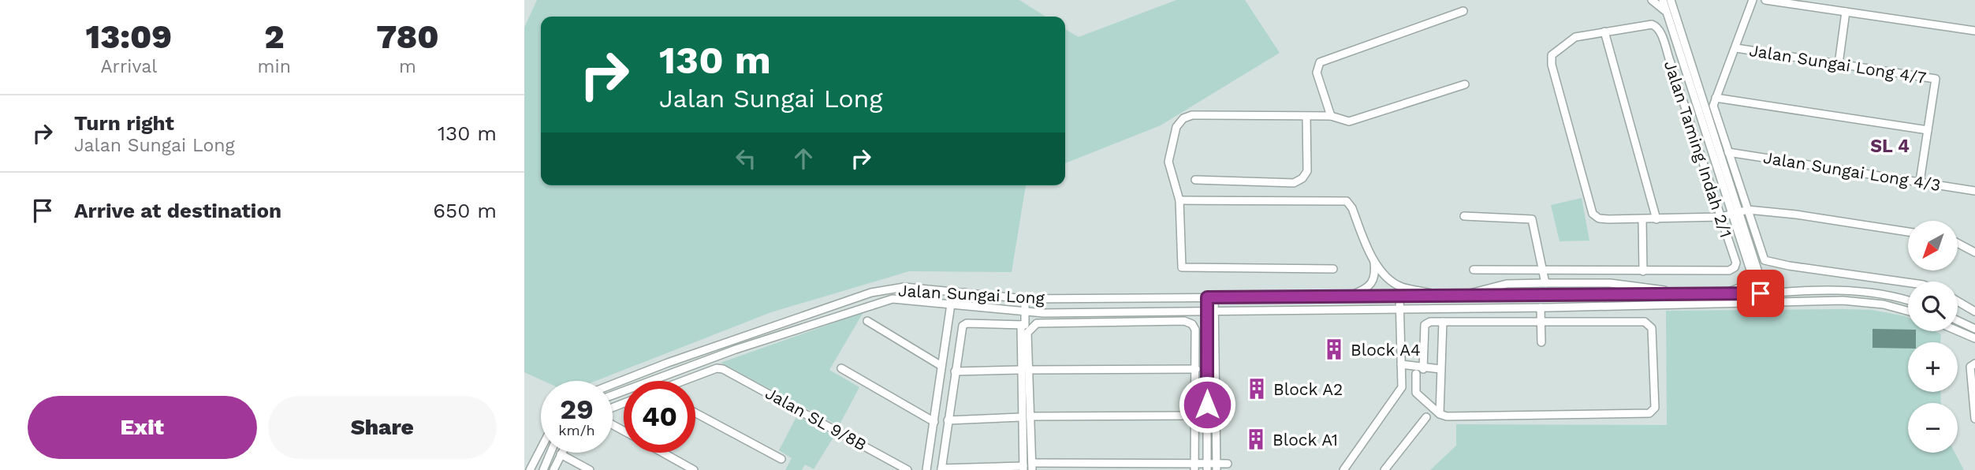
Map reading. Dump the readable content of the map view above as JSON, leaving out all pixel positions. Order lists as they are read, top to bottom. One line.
{"streets":{"street":["Jalan Sungai Long 4/7","Jalan Taming Indah 2/1","Jalan Sungai Long 4/3","Jalan Sungai Long","Jalan SL 9/8B"]},"crossings":[["Jalan Sungai Long 4/7","Jalan Sungai Long 4/3"]],"districts":["SL 4"],"places":{"building":["Block A4","Block A2","Block A1"]},"north":"bottom left","page":{"eta":["13:09","Arrival","2","min","780","m"],"turn":["130 m","Jalan Sungai Long"],"list":[{"name":"Turn right","note":"Jalan Sungai Long","value":"130 m"},{"name":"Arrive at destination","value":"650 m"}],"map_buttons":["+","−"],"speed":"29 km/h","limit":"40","buttons":["Exit","Share"]}}
